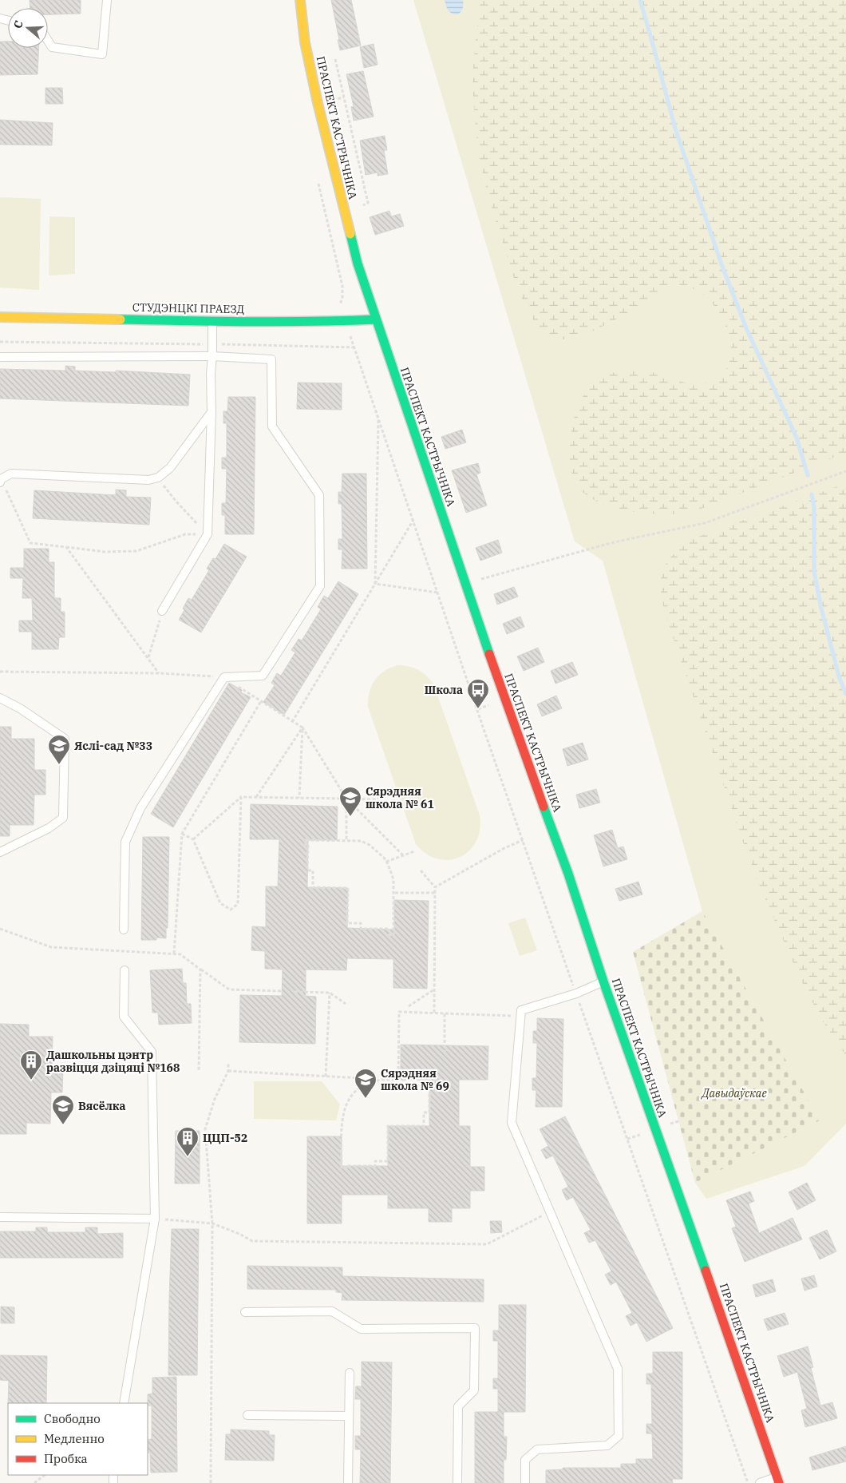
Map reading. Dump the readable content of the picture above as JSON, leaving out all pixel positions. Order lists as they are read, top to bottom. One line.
{"streets":{"main road":["ПРАСПЕКТ КАСТРЫЧНІКА","СТУДЭНЦКІ ПРАЕЗД"]},"crossings":[["ПРАСПЕКТ КАСТРЫЧНІКА","СТУДЭНЦКІ ПРАЕЗД"]],"parks":["Давыдаўскае"],"places":{"bus stop":["Школа"],"school or university":["Яслі-сад №33","Сярэдняя школа № 61","Сярэдняя школа № 69","Вясёлка"],"building":["Дашкольны цэнтр развіцця дзіцяці №168","ЦЦП-52"]},"legend":["Свободно","Медленно","Пробка"],"north":"left"}
